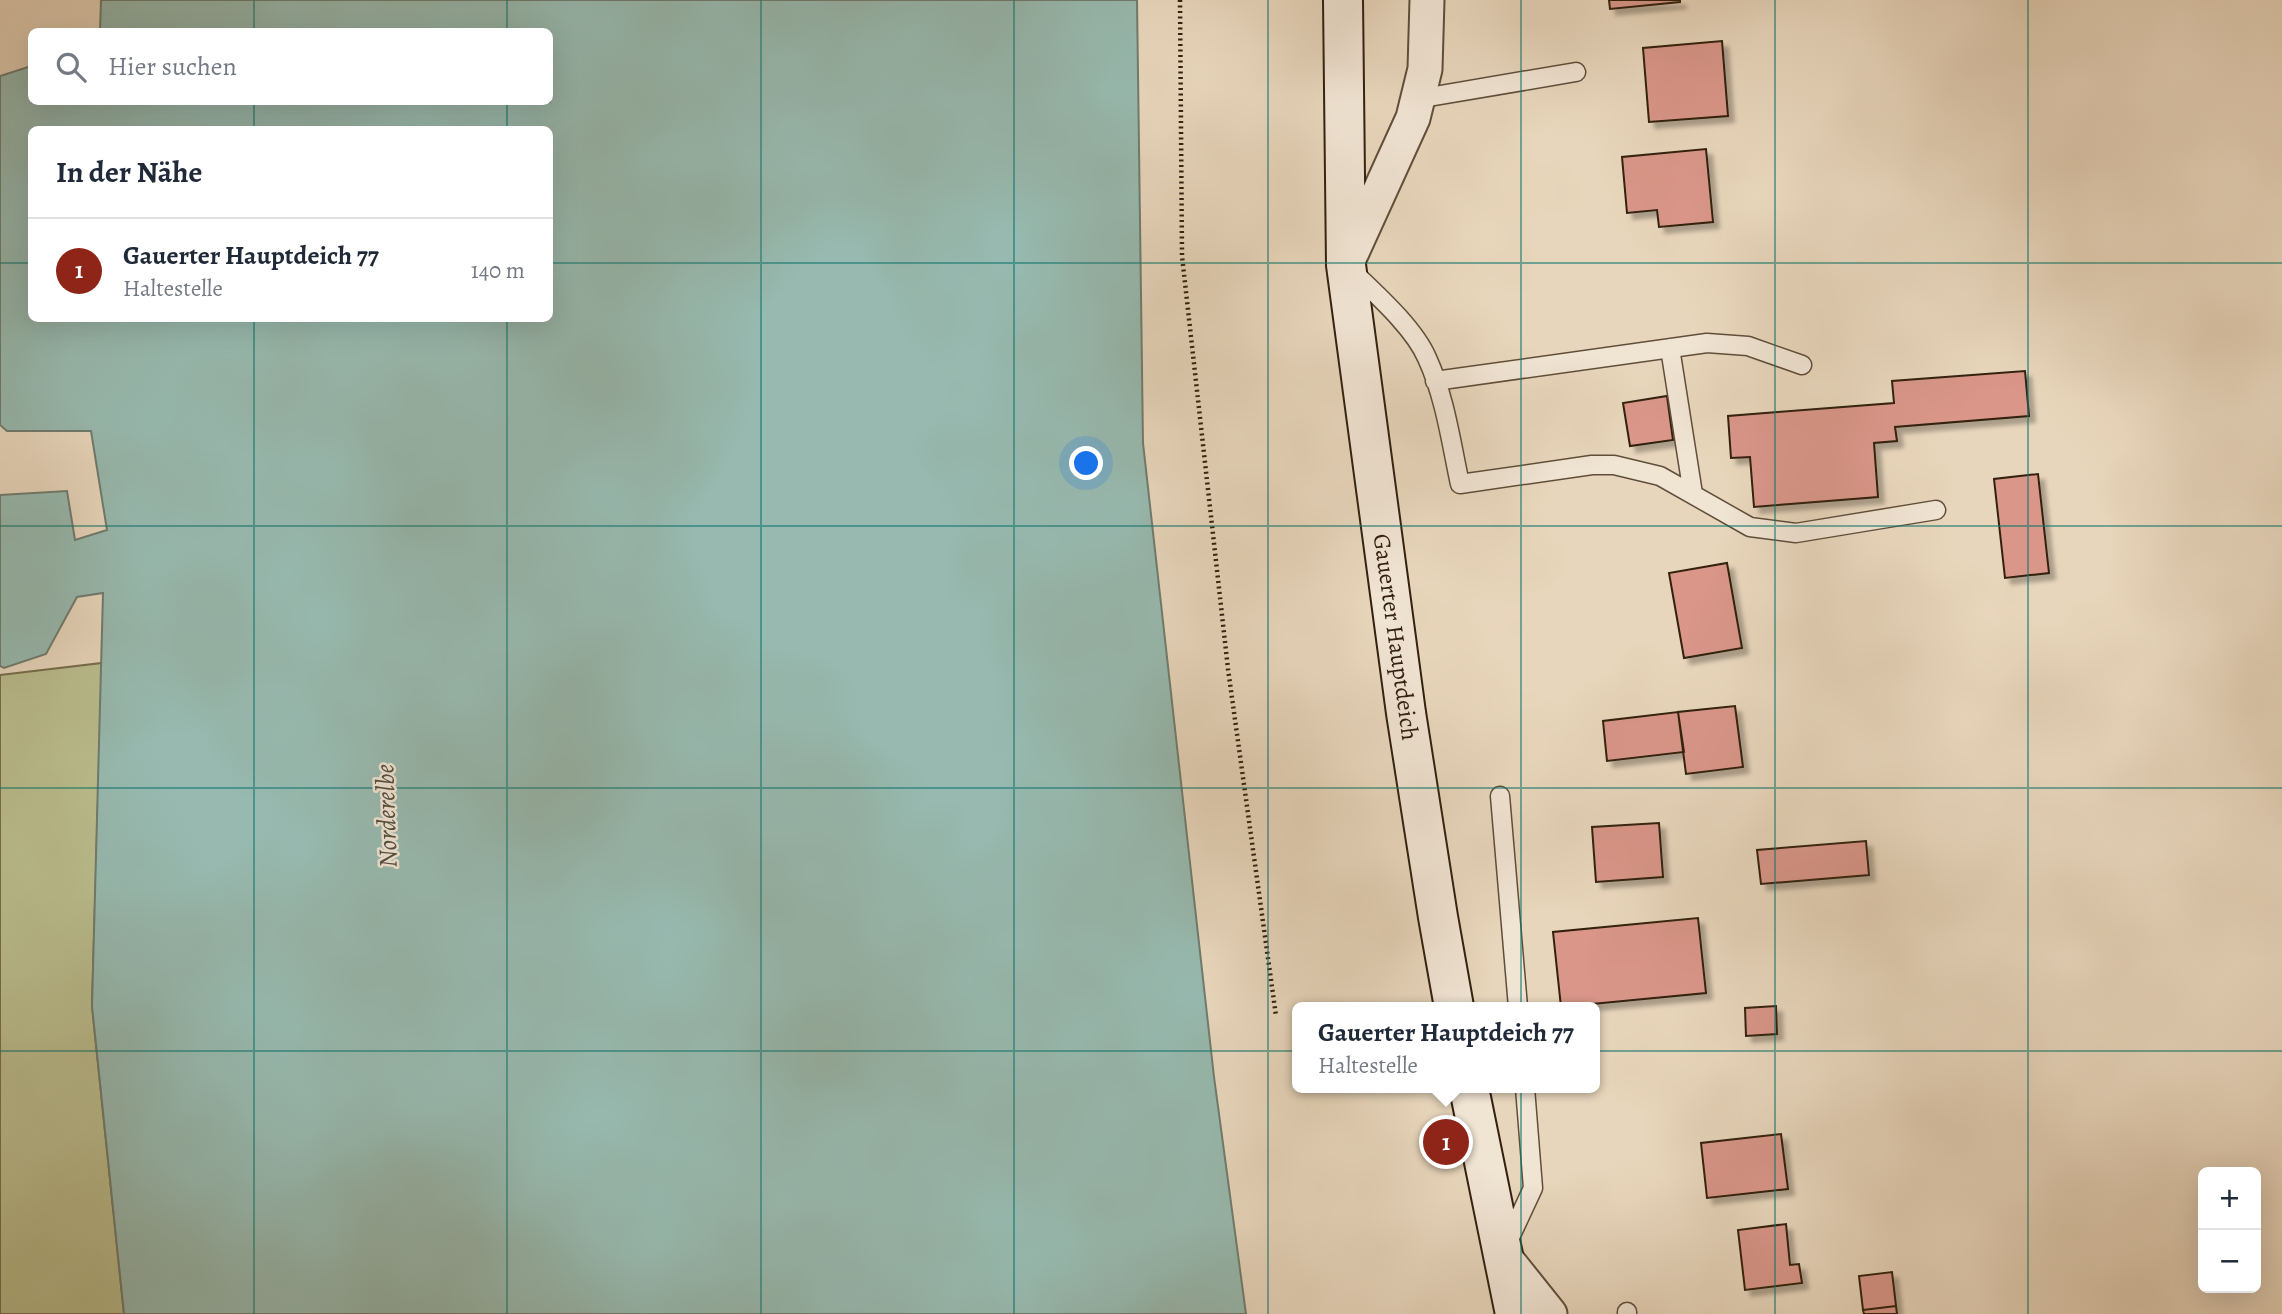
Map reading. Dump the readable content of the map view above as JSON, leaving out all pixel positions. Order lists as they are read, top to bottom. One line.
{"streets":{"street":["Gauerter Hauptdeich"]},"water":["Norderelbe"],"page":{"search":"Hier suchen","heading":"In der Nähe","list":[{"mark":"1","name":"Gauerter Hauptdeich 77","note":"Haltestelle","value":"140 m"}],"popup":["Gauerter Hauptdeich 77","Haltestelle"],"pins":"1","map_buttons":["+","−"]}}
